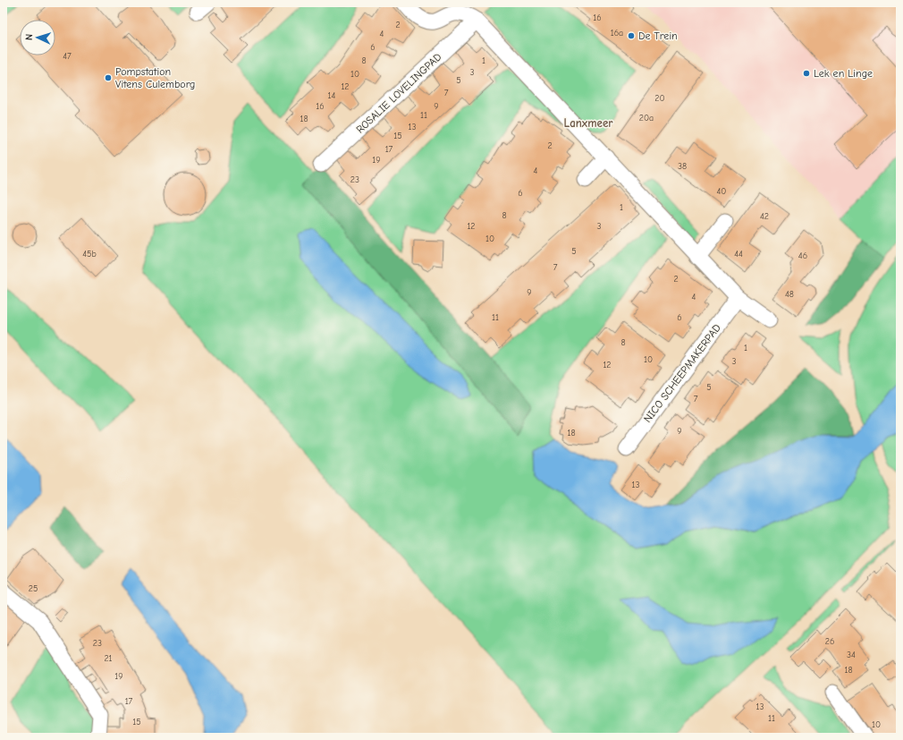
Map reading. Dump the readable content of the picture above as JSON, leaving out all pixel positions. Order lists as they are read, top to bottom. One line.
{"streets":{"street":["ROSALIE LOVELINGPAD","NICO SCHEEPMAKERPAD"]},"districts":["Lanxmeer"],"places":["De Trein","Lek en Linge","Pompstation Vitens Culemborg"],"house_numbers":["16","2","16a","4","6","47","8","1","3","10","5","12","7","14","20","16","9","11","20a","18","13","15","2","17","19","38","4","23","40","6","1","8","42","12","3","10","5","45b","44","46","7","2","9","48","4","11","6","8","1","10","3","12","5","7","9","18","13","25","26","23","34","21","18","19","17","13","11","15","10"],"north":"left"}
